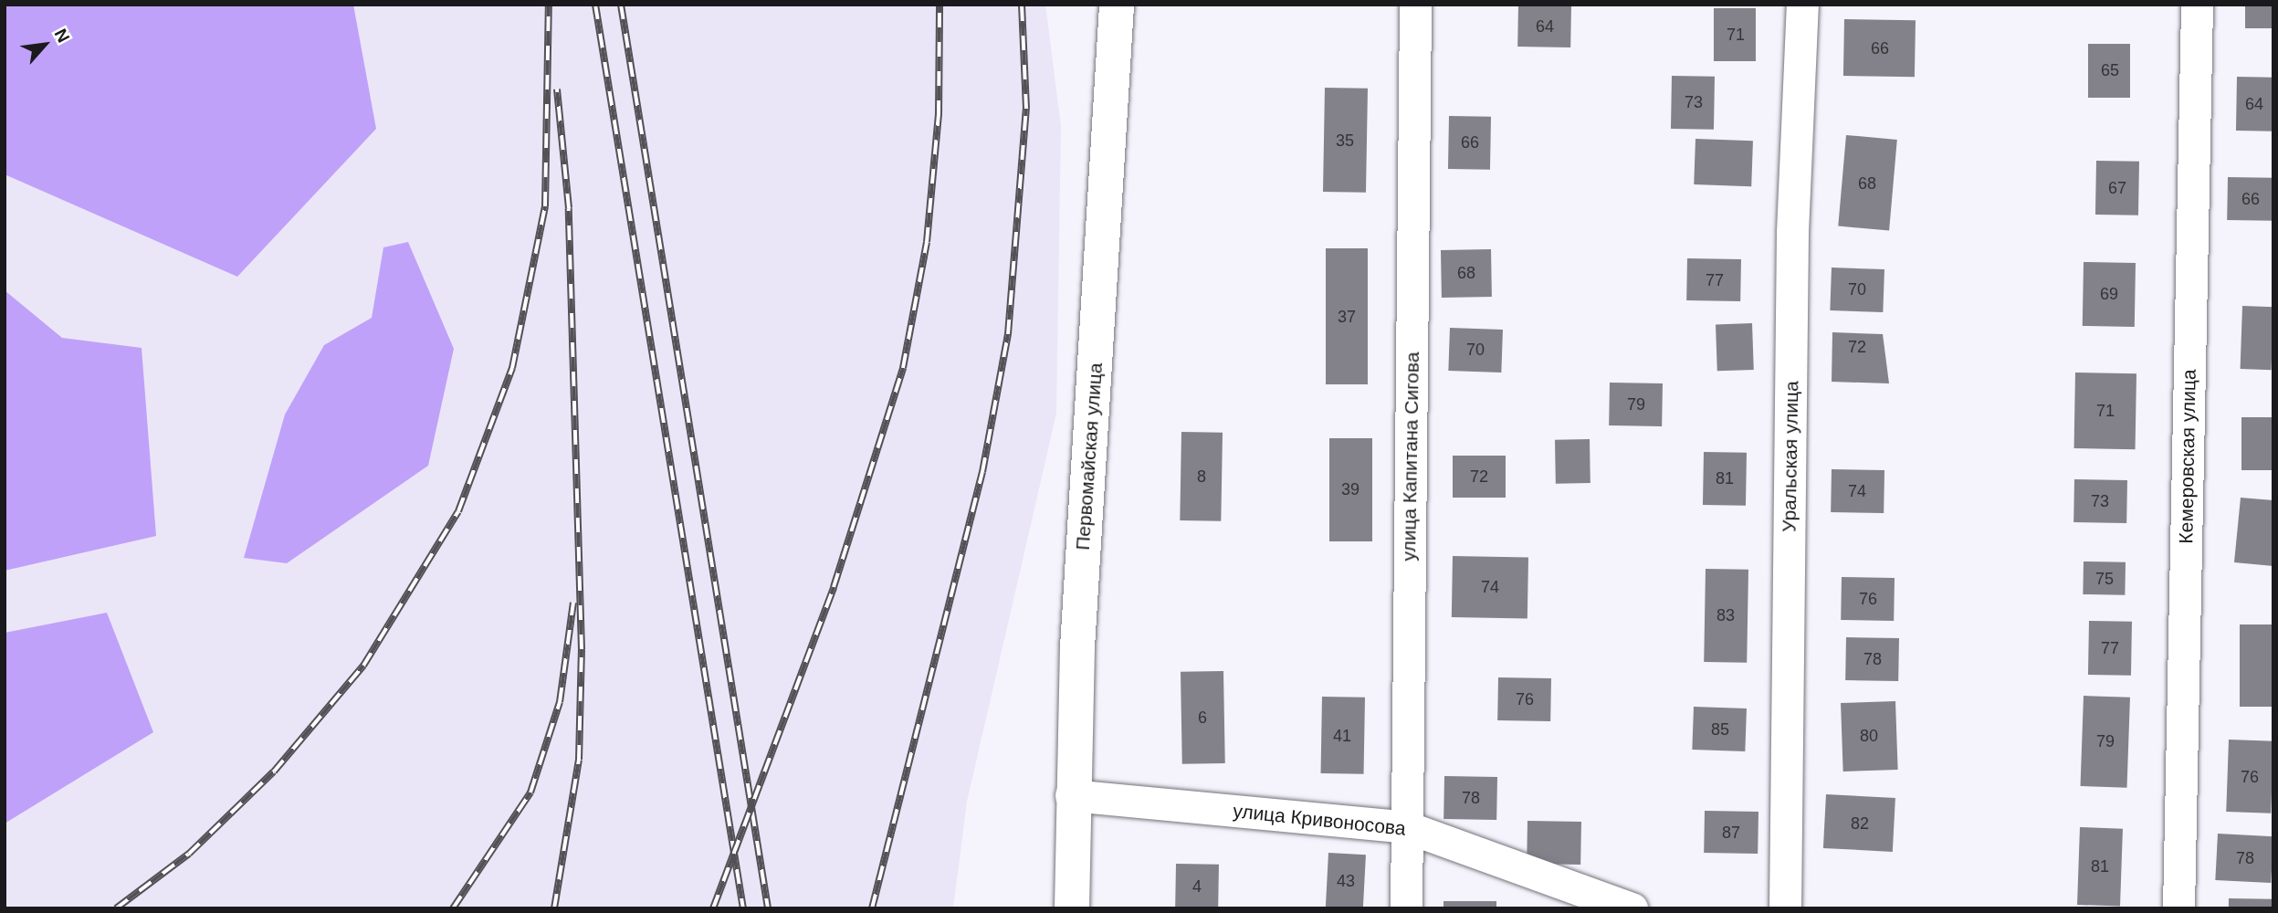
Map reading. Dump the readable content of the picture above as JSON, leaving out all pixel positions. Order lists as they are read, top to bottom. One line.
{"streets":{"main road":["Первомайская улица"],"street":["улица Капитана Сигова","Уральская улица","Кемеровская улица","улица Кривоносова"]},"crossings":[["Первомайская улица","улица Кривоносова"],["улица Капитана Сигова","улица Кривоносова"]],"house_numbers":["64","71","66","65","73","64","35","66","68","67","66","68","77","70","69","37","72","70","79","71","8","72","81","39","74","73","75","74","76","83","77","78","76","6","85","41","80","79","76","78","82","87","78","81","43","4"],"north":"top right"}
